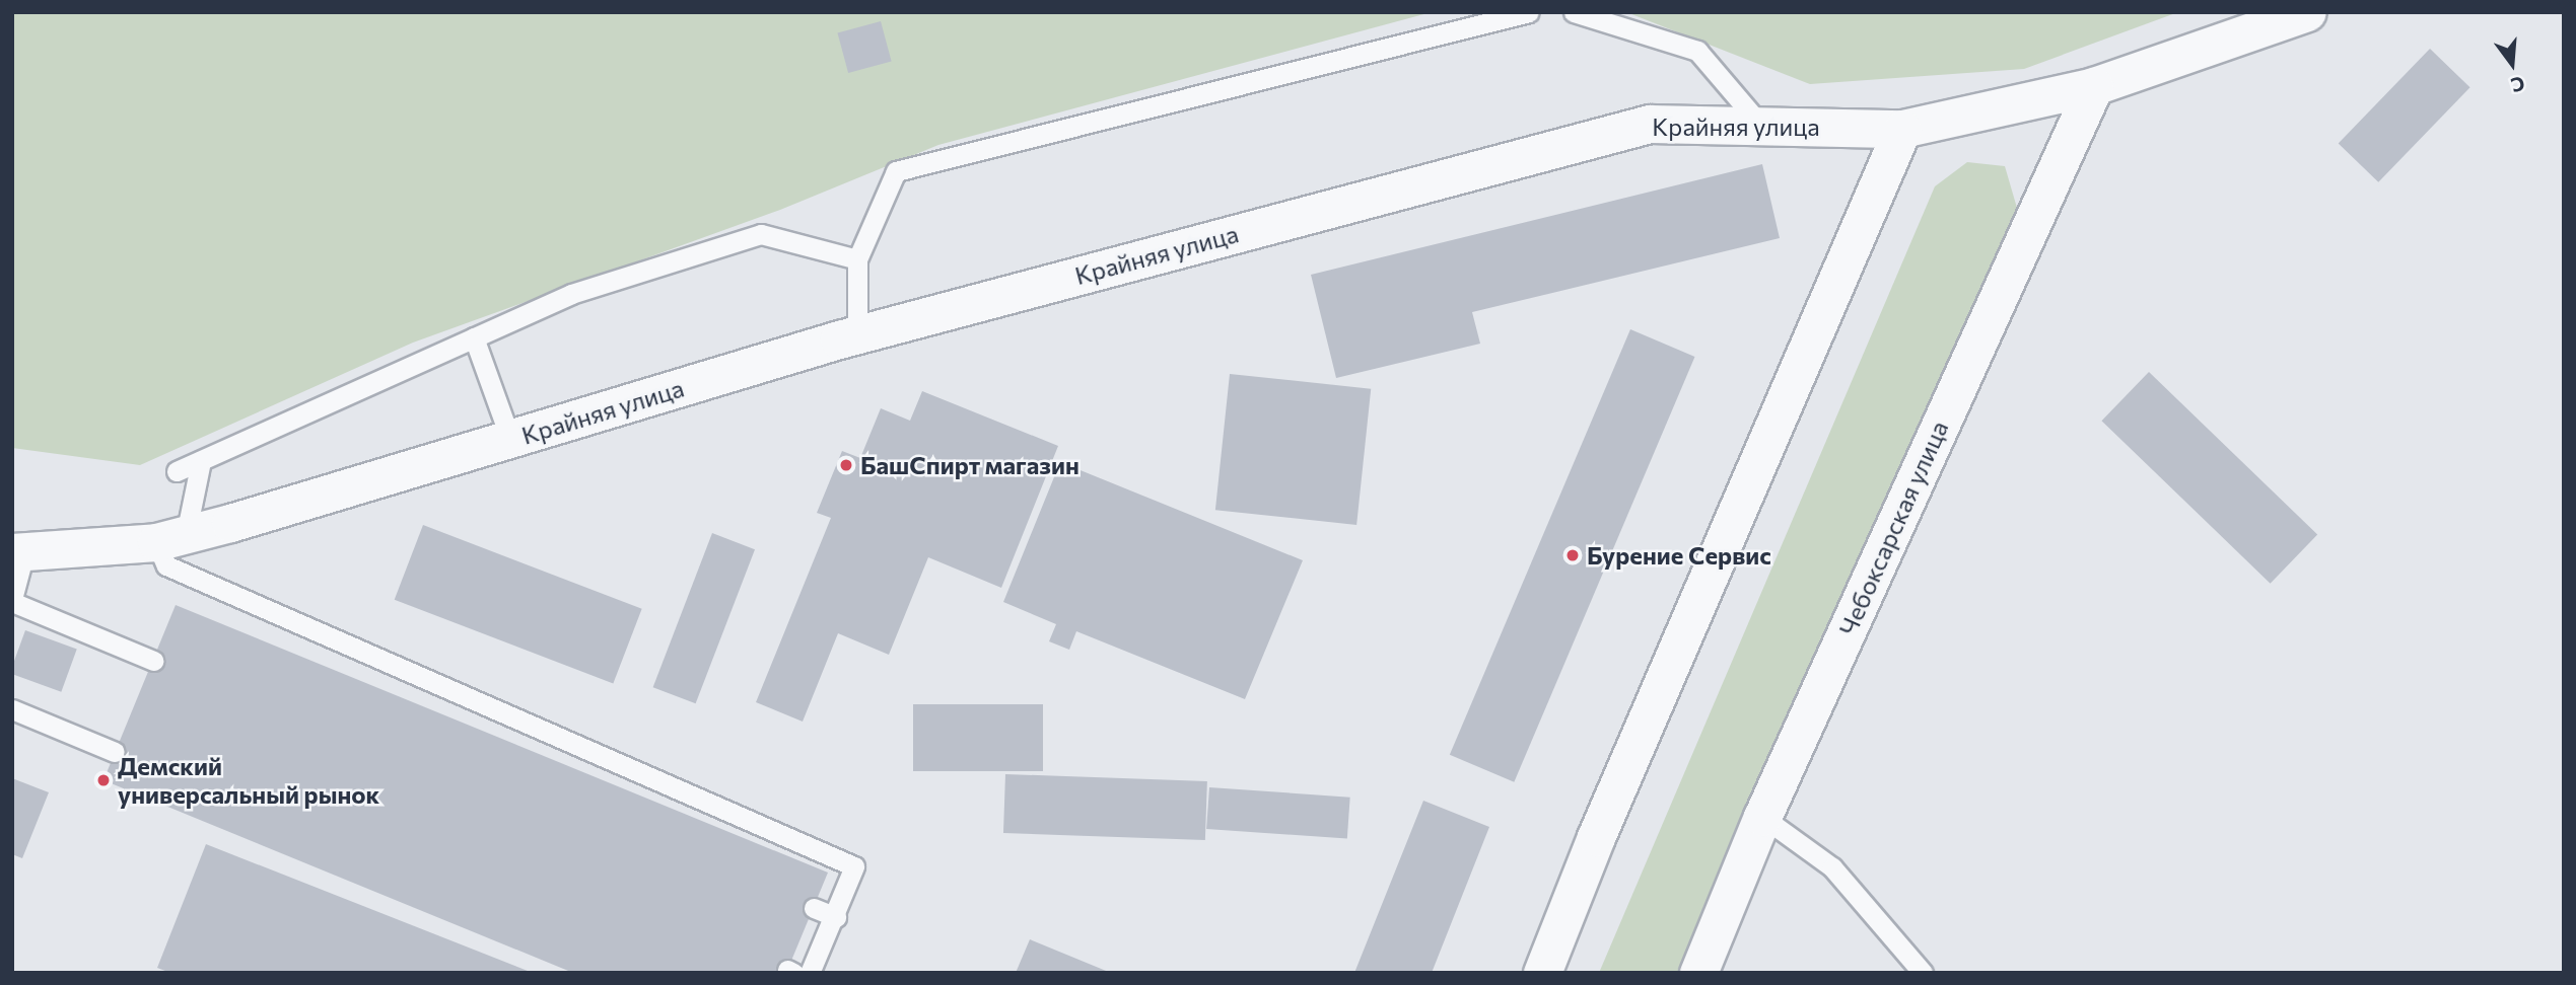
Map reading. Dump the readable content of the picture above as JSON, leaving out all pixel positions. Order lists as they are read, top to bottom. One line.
{"streets":{"street":["Крайняя улица","Чебоксарская улица"]},"crossings":[["Крайняя улица","Чебоксарская улица"]],"places":["БашСпирт магазин","Бурение Сервис","Демский универсальный рынок"],"north":"bottom"}
